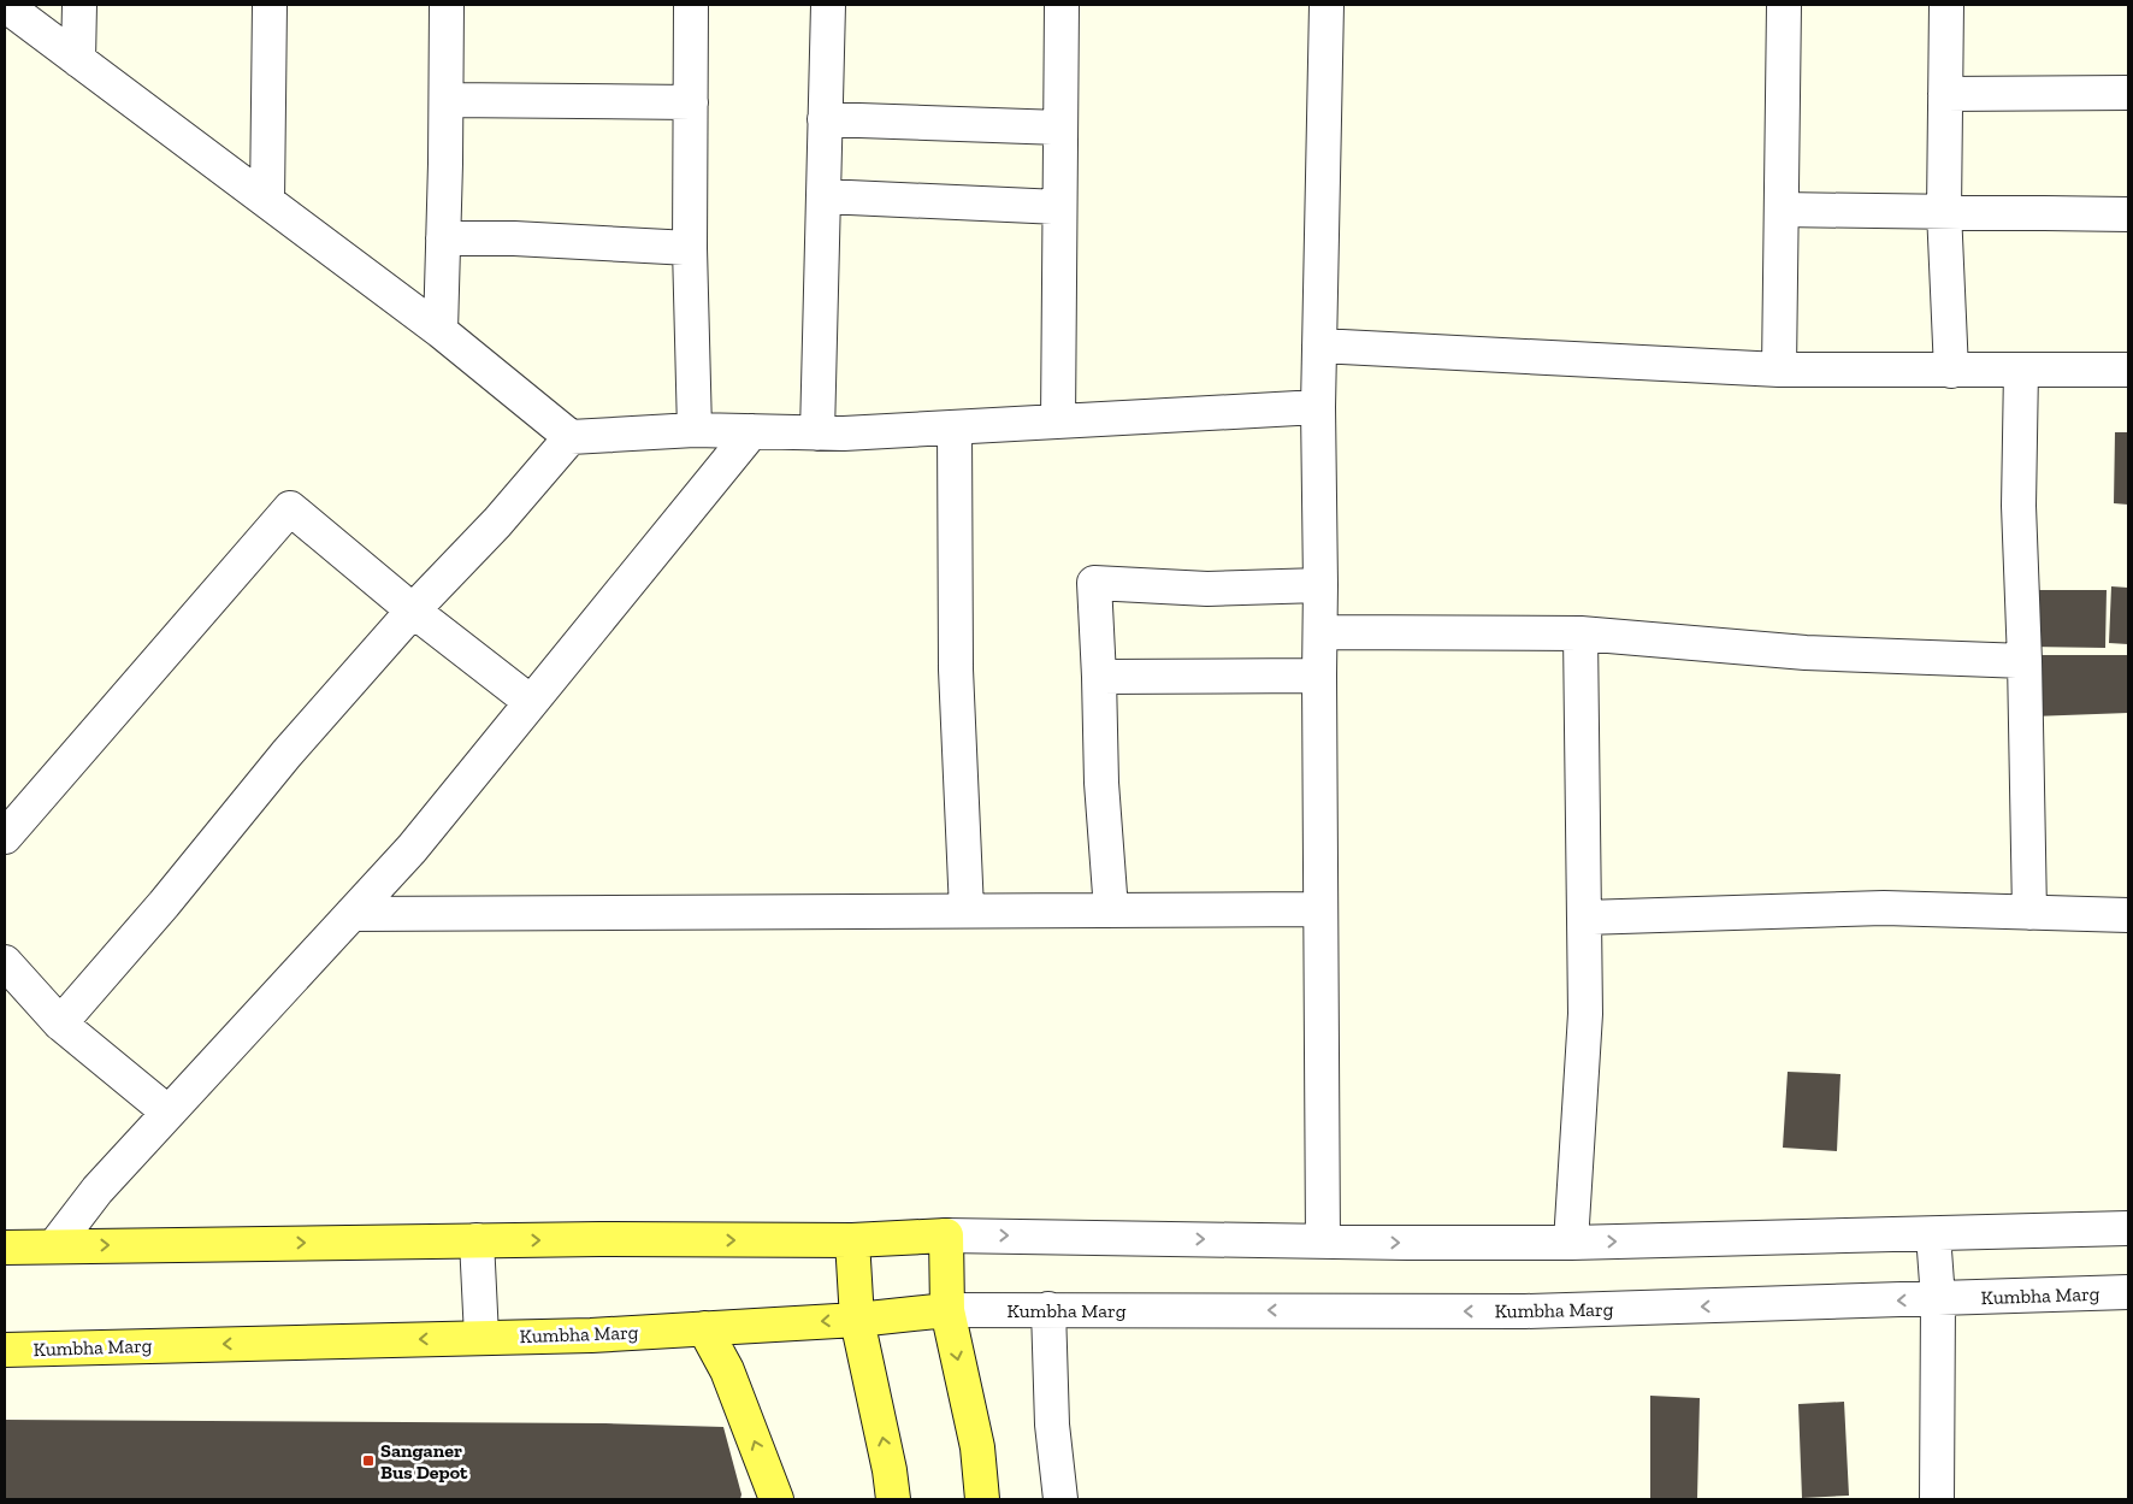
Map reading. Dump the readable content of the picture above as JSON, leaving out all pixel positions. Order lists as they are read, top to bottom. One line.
{"streets":{"main road":["Kumbha Marg"]},"places":{"transit":["Sanganer Bus Depot"]}}
